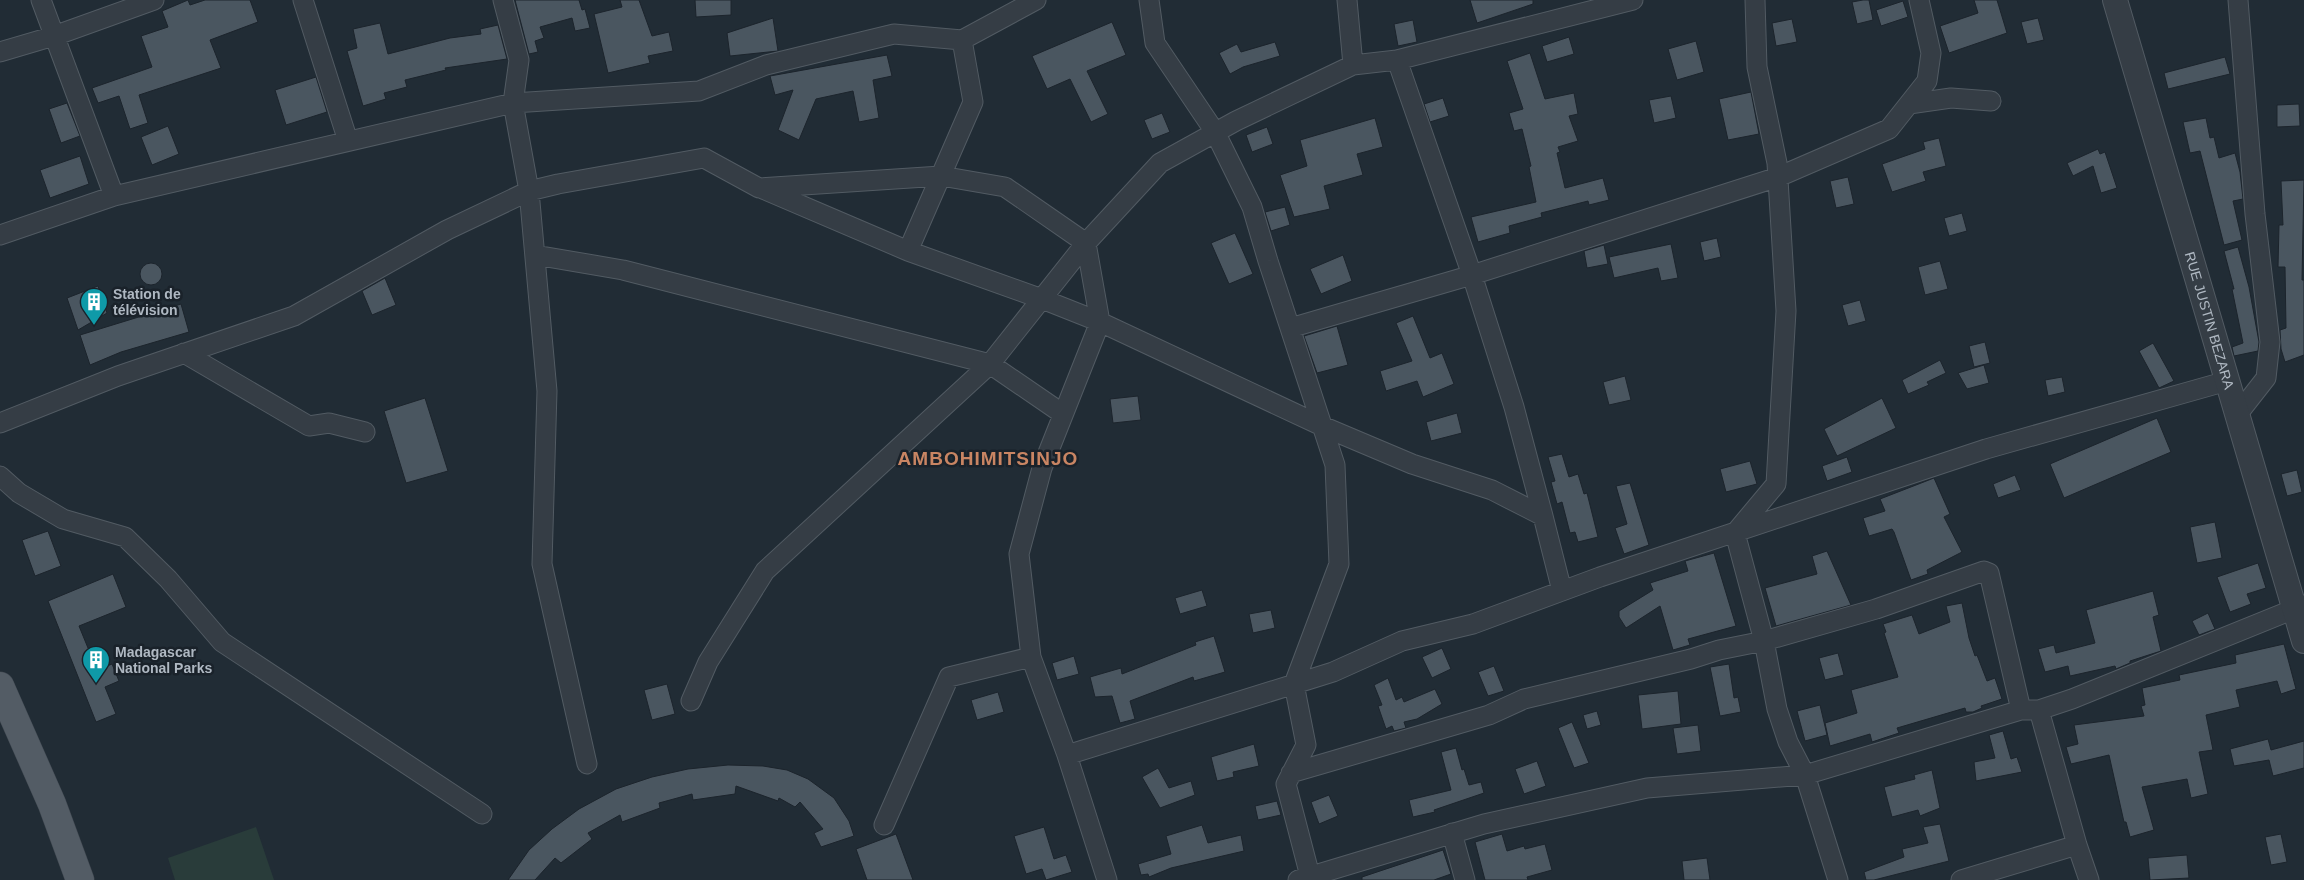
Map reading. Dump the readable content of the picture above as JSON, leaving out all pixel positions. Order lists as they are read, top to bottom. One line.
{"streets":{"street":["RUE JUSTIN BEZARA"]},"districts":["AMBOHIMITSINJO"],"places":{"building":["Station de télévision","Madagascar National Parks"]}}
